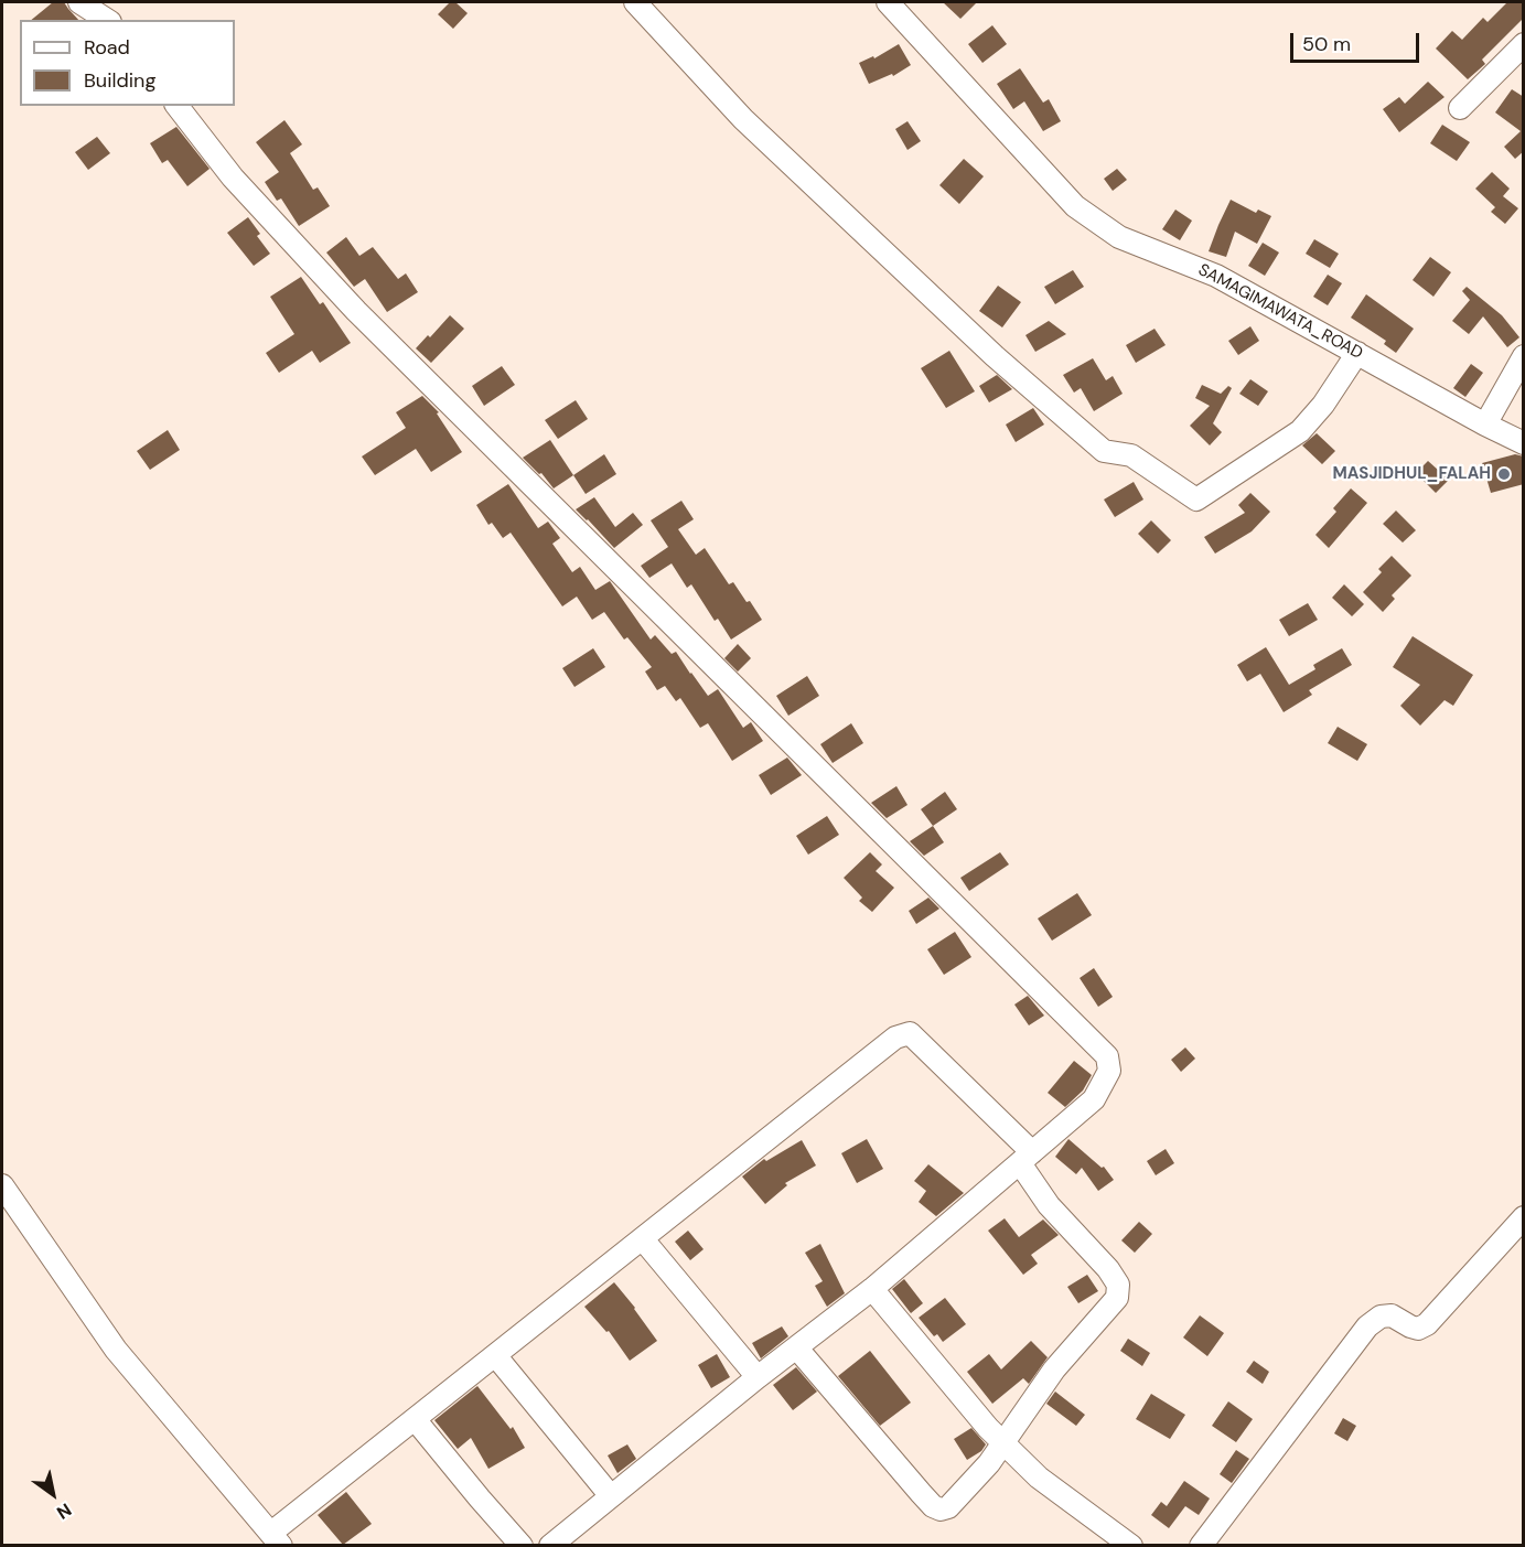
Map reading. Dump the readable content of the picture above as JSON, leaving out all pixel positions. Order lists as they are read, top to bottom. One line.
{"streets":{"street":["SAMAGIMAWATA_ROAD"]},"places":["MASJIDHUL_FALAH"],"legend":["Road","Building"],"scale_bar":"50 m","north":"bottom right"}
